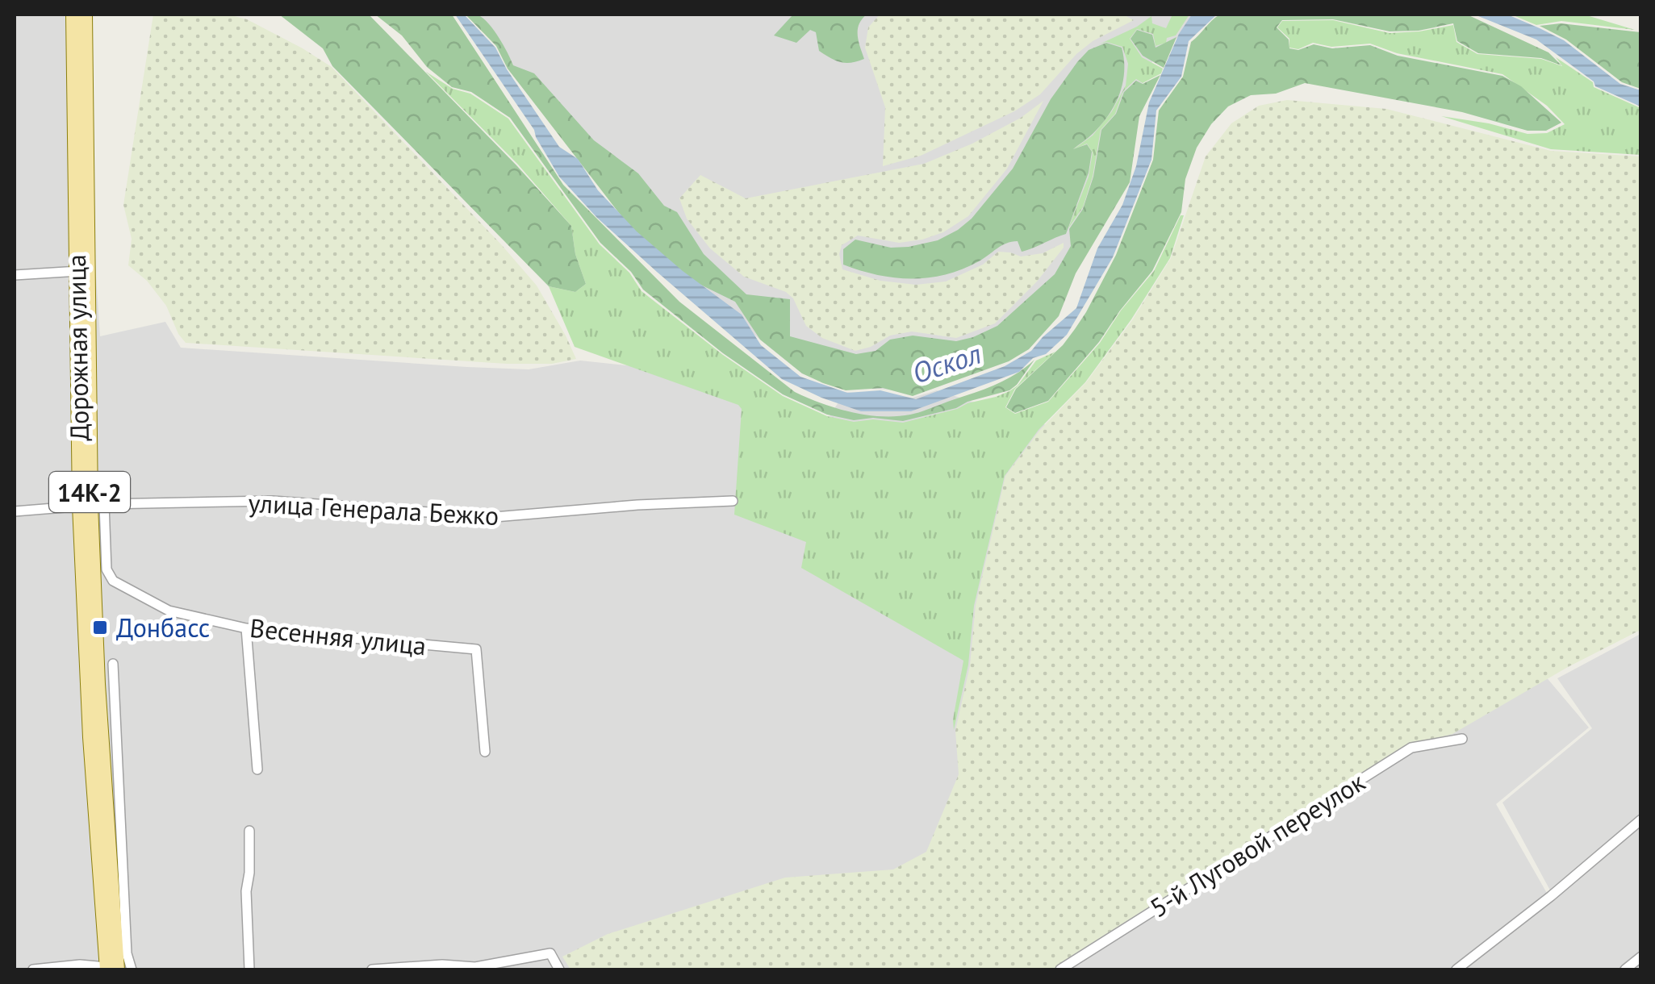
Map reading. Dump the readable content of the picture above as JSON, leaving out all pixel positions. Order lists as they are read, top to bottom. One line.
{"streets":{"main road":["Дорожная улица","14К-2"],"street":["улица Генерала Бежко","Весенняя улица","5-й Луговой переулок"]},"crossings":[["Дорожная улица","улица Генерала Бежко"],["Дорожная улица","Весенняя улица"],["улица Генерала Бежко","Весенняя улица"]],"water":["Оскол"],"places":{"transit":["Донбасс"]}}
